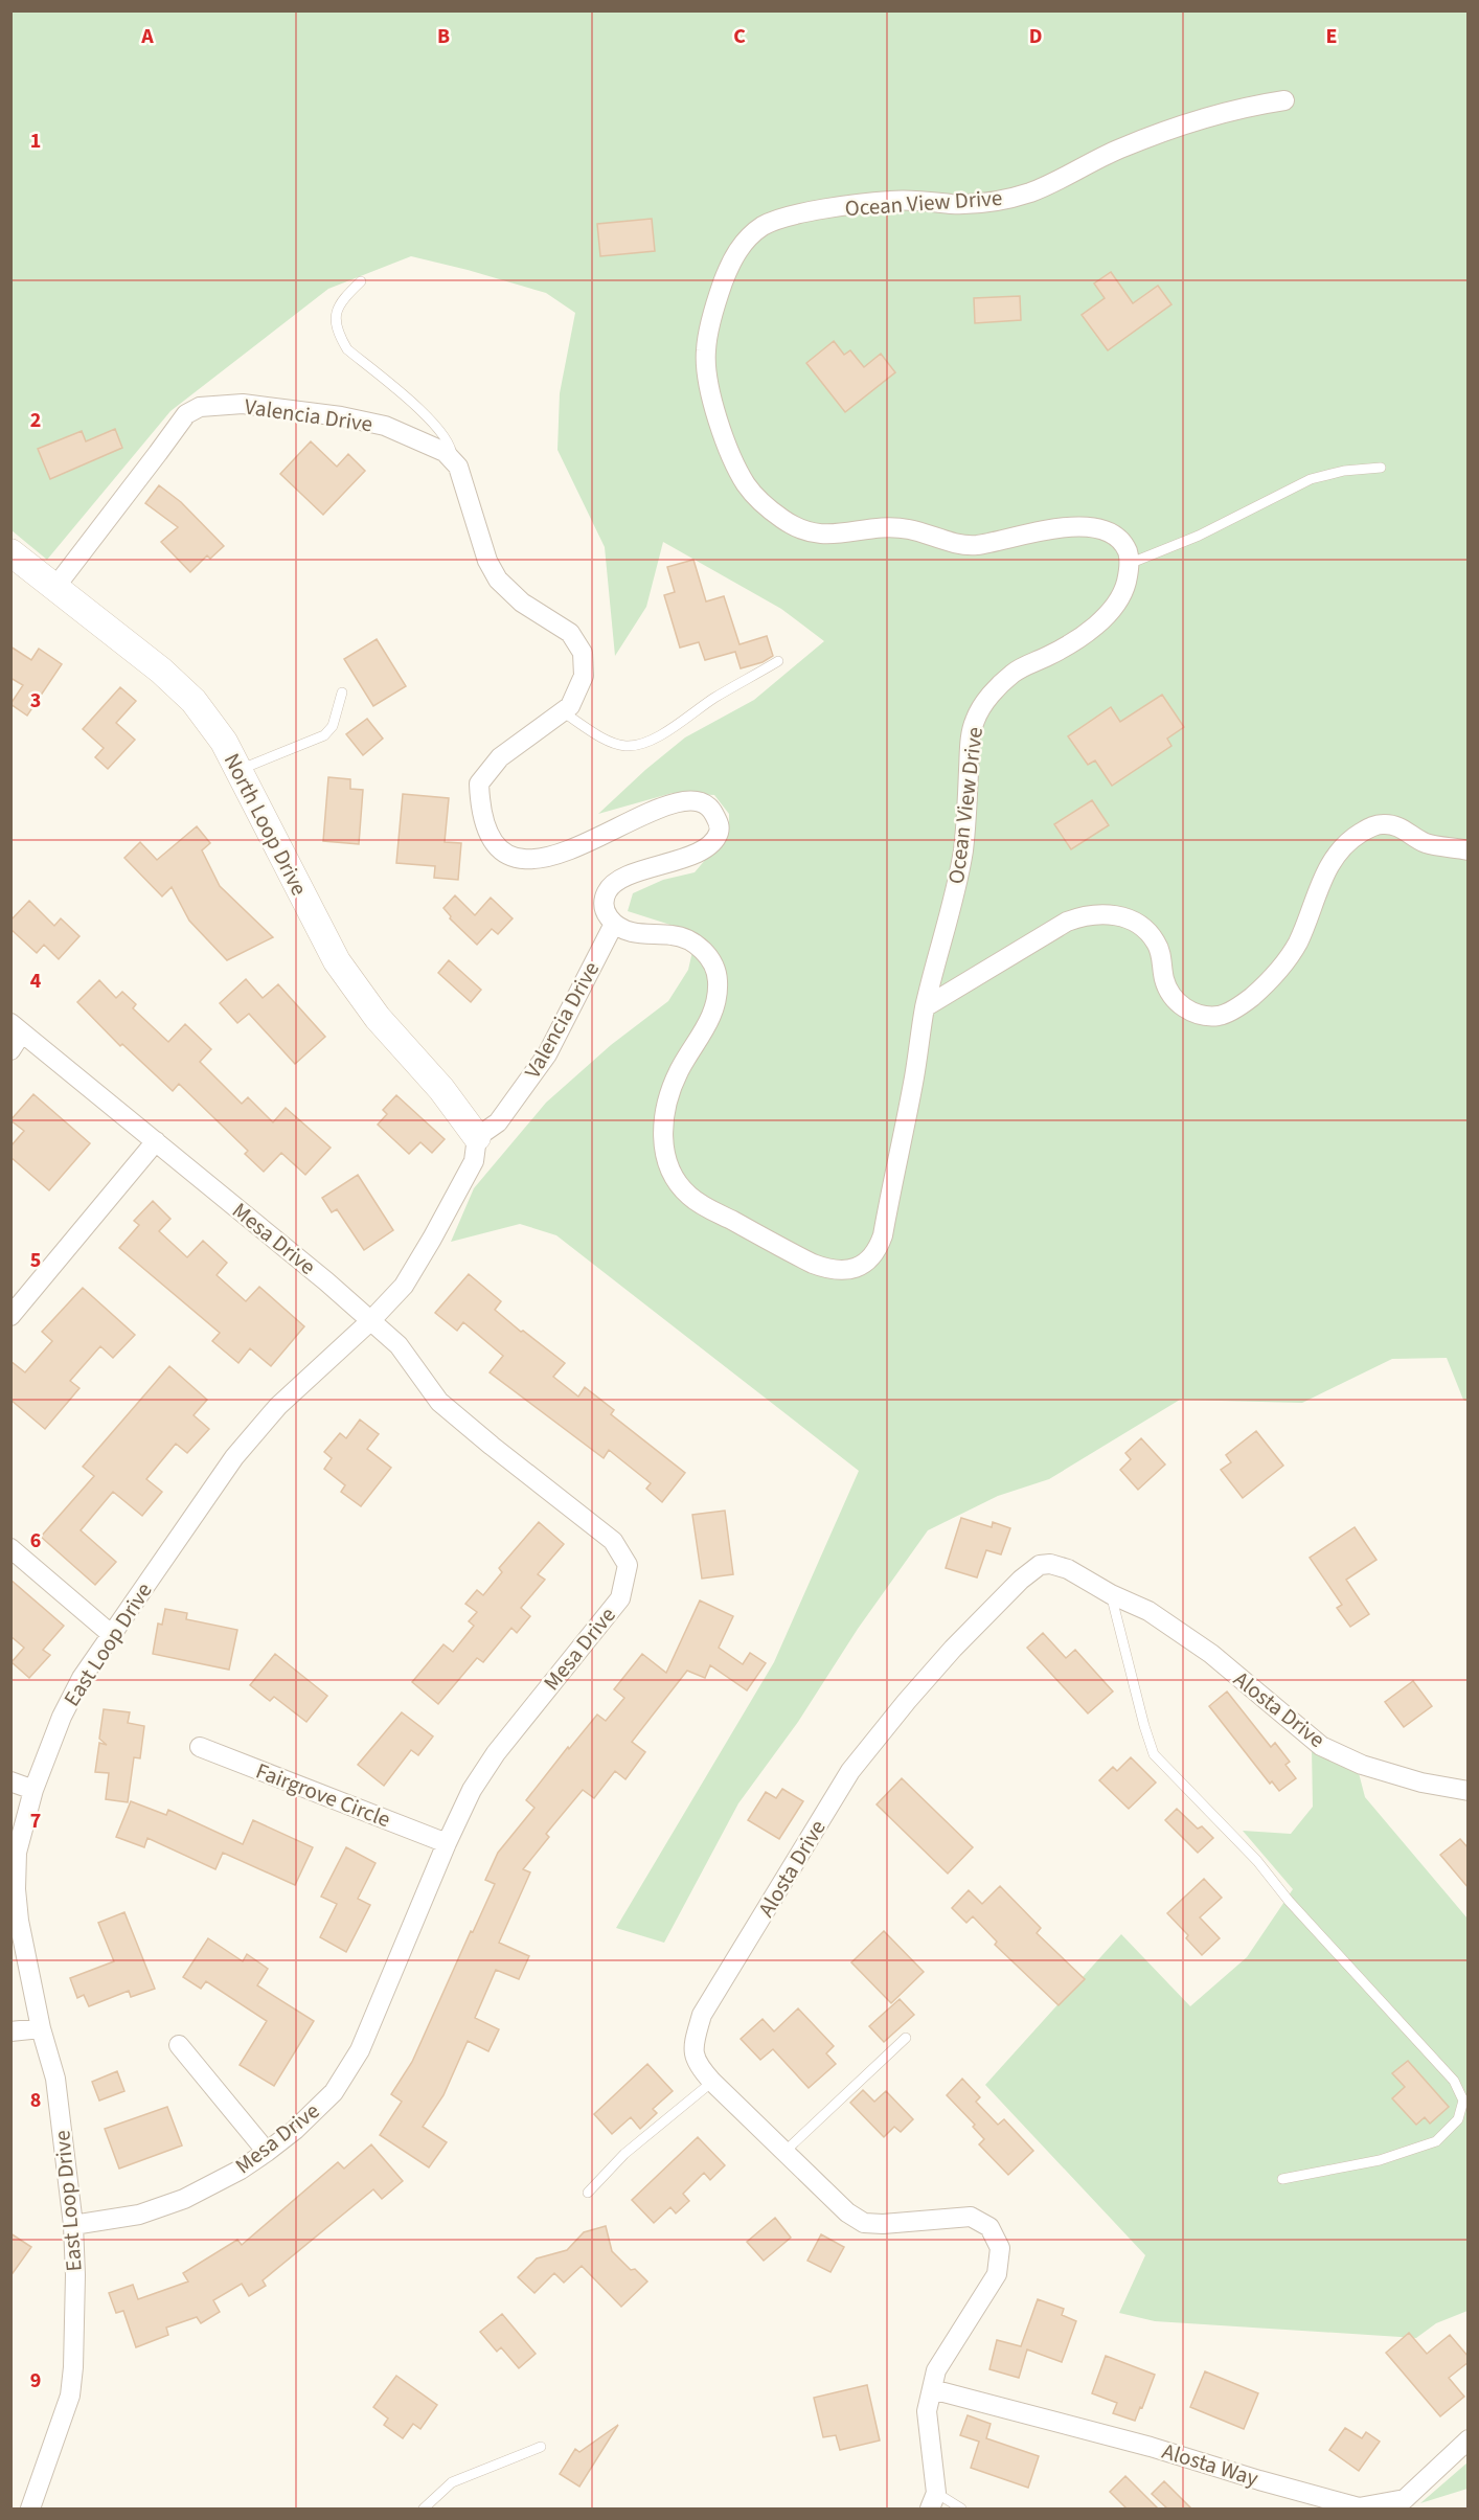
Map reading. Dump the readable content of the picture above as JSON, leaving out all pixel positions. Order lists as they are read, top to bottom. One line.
{"streets":{"street":["Ocean View Drive","Valencia Drive","North Loop Drive","Mesa Drive","East Loop Drive","Alosta Drive","Fairgrove Circle","Alosta Way"]},"crossings":[["Ocean View Drive","Valencia Drive"],["Valencia Drive","North Loop Drive"],["Valencia Drive","East Loop Drive"],["North Loop Drive","East Loop Drive"],["Mesa Drive","East Loop Drive"],["Mesa Drive","Fairgrove Circle"],["Alosta Drive","Alosta Way"]],"grid":{"columns":["A","B","C","D","E"],"rows":["1","2","3","4","5","6","7","8","9"]}}
